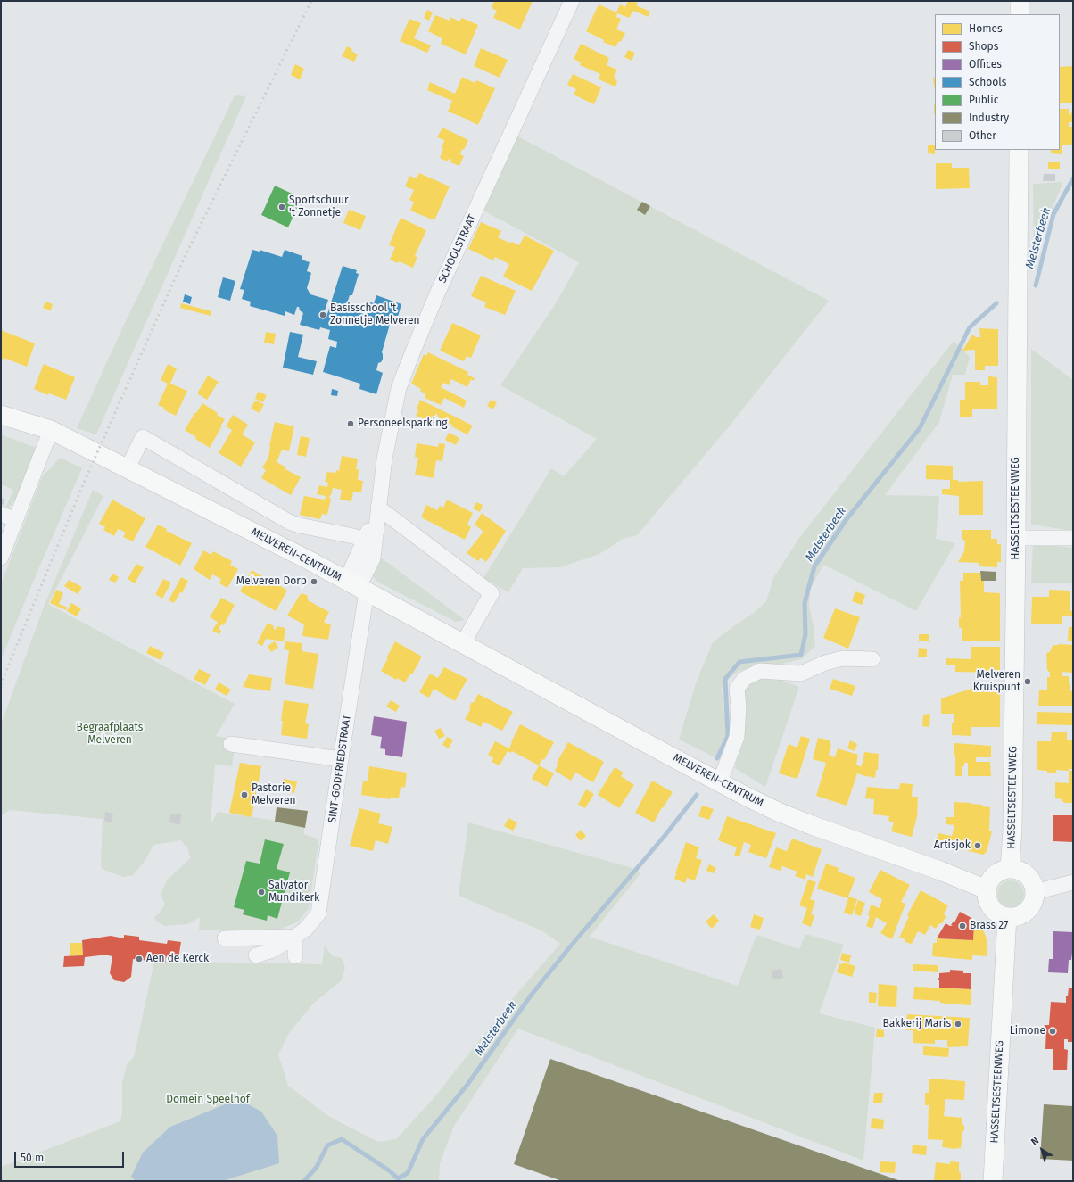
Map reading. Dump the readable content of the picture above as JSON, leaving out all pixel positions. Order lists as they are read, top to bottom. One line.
{"streets":{"main road":["HASSELTSESTEENWEG","MELVEREN-CENTRUM"],"street":["SCHOOLSTRAAT","SINT-GODFRIEDSTRAAT"]},"crossings":[["SCHOOLSTRAAT","MELVEREN-CENTRUM"],["SCHOOLSTRAAT","SINT-GODFRIEDSTRAAT"],["HASSELTSESTEENWEG","MELVEREN-CENTRUM"],["MELVEREN-CENTRUM","SINT-GODFRIEDSTRAAT"]],"water":["Melsterbeek"],"parks":["Begraafplaats Melveren","Domein Speelhof"],"places":["Sportschuur 't Zonnetje","Basisschool 't Zonnetje Melveren","Personeelsparking","Melveren Dorp","Melveren Kruispunt","Pastorie Melveren","Artisjok","Salvator Mundikerk","Brass 27","Aen de Kerck","Bakkerij Maris","Limone"],"legend":["Homes","Shops","Offices","Schools","Public","Industry","Other"],"scale_bar":"50 m","north":"top left"}
